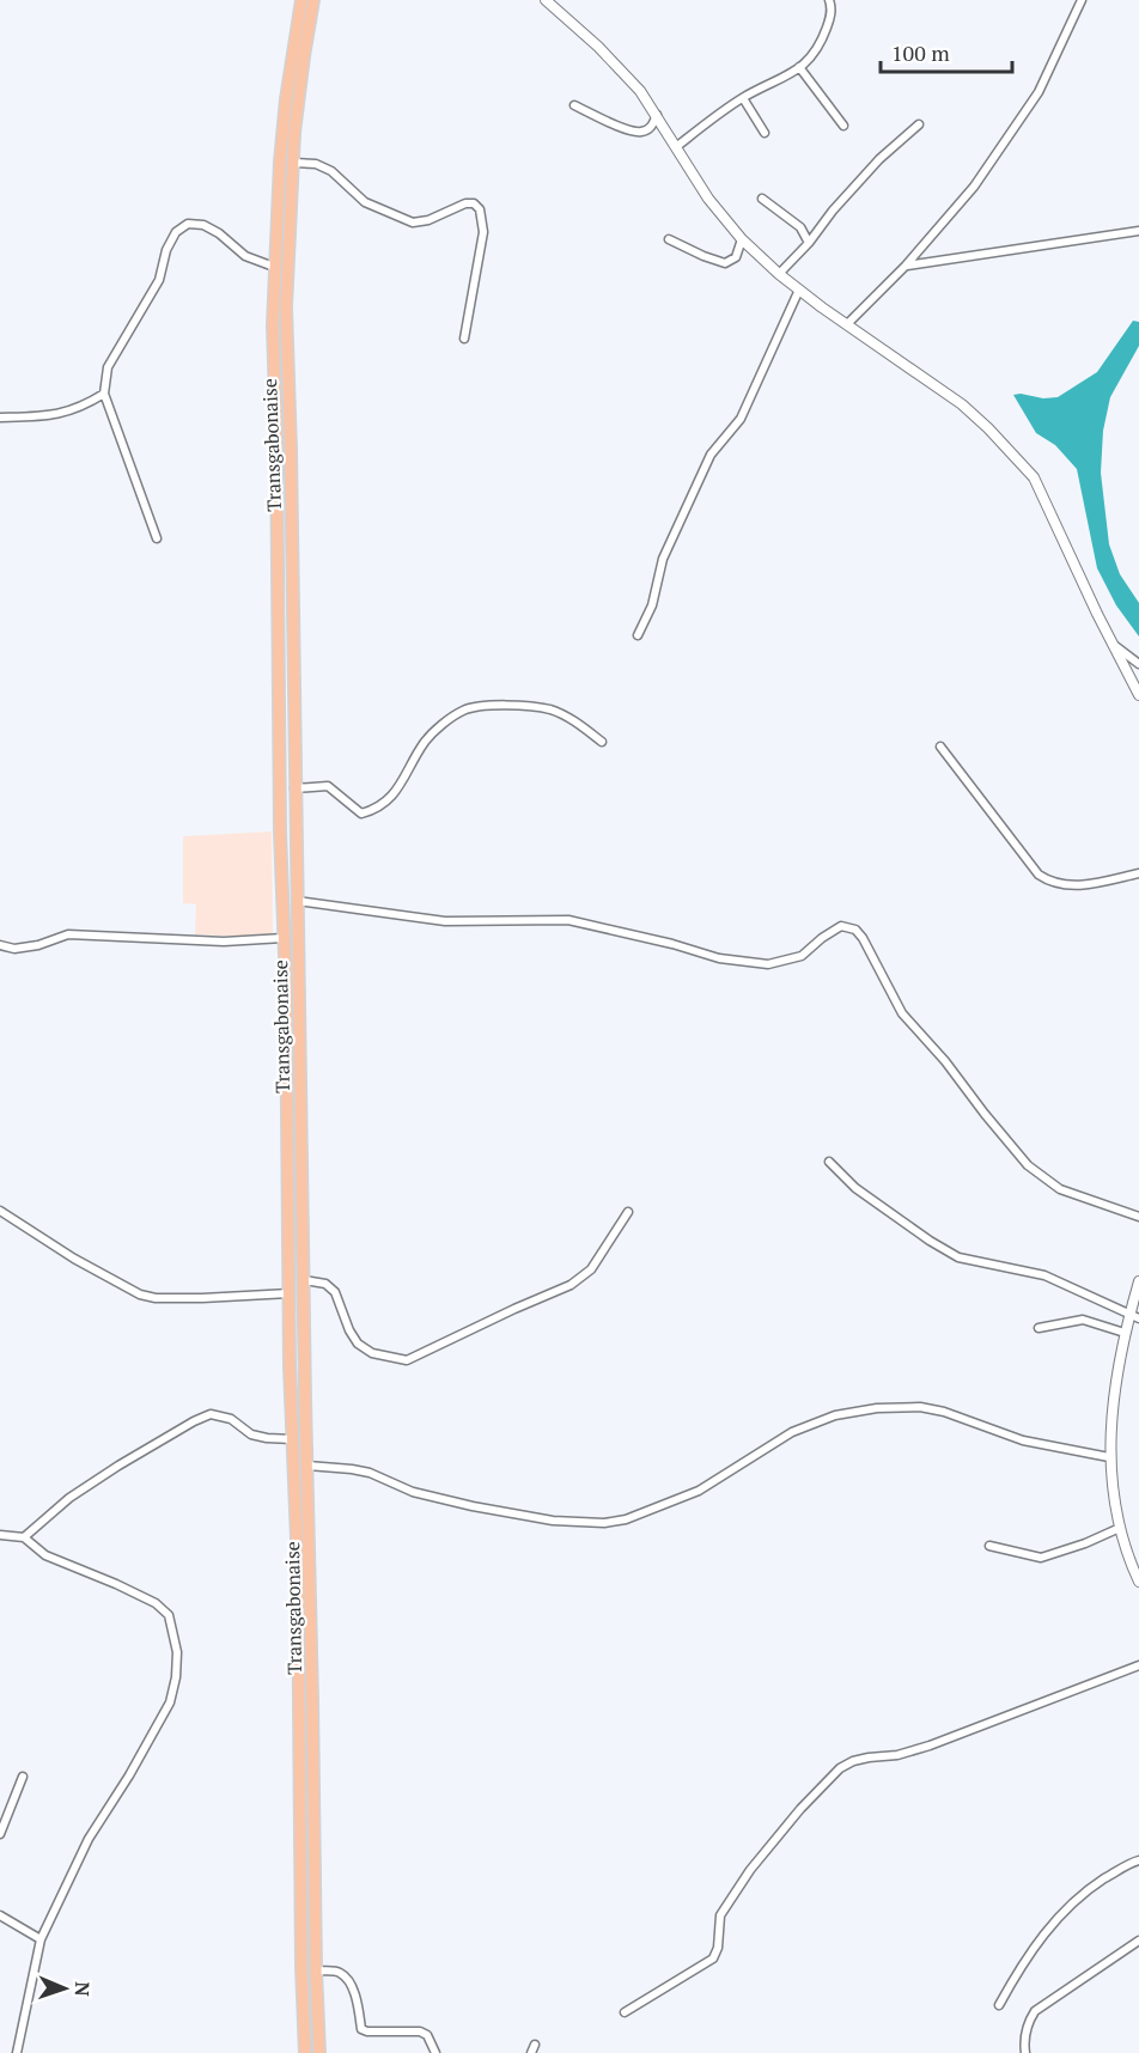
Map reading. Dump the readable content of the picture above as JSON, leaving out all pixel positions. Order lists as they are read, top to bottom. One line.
{"streets":{"highway":["Transgabonaise"]},"scale_bar":"100 m","north":"right"}
